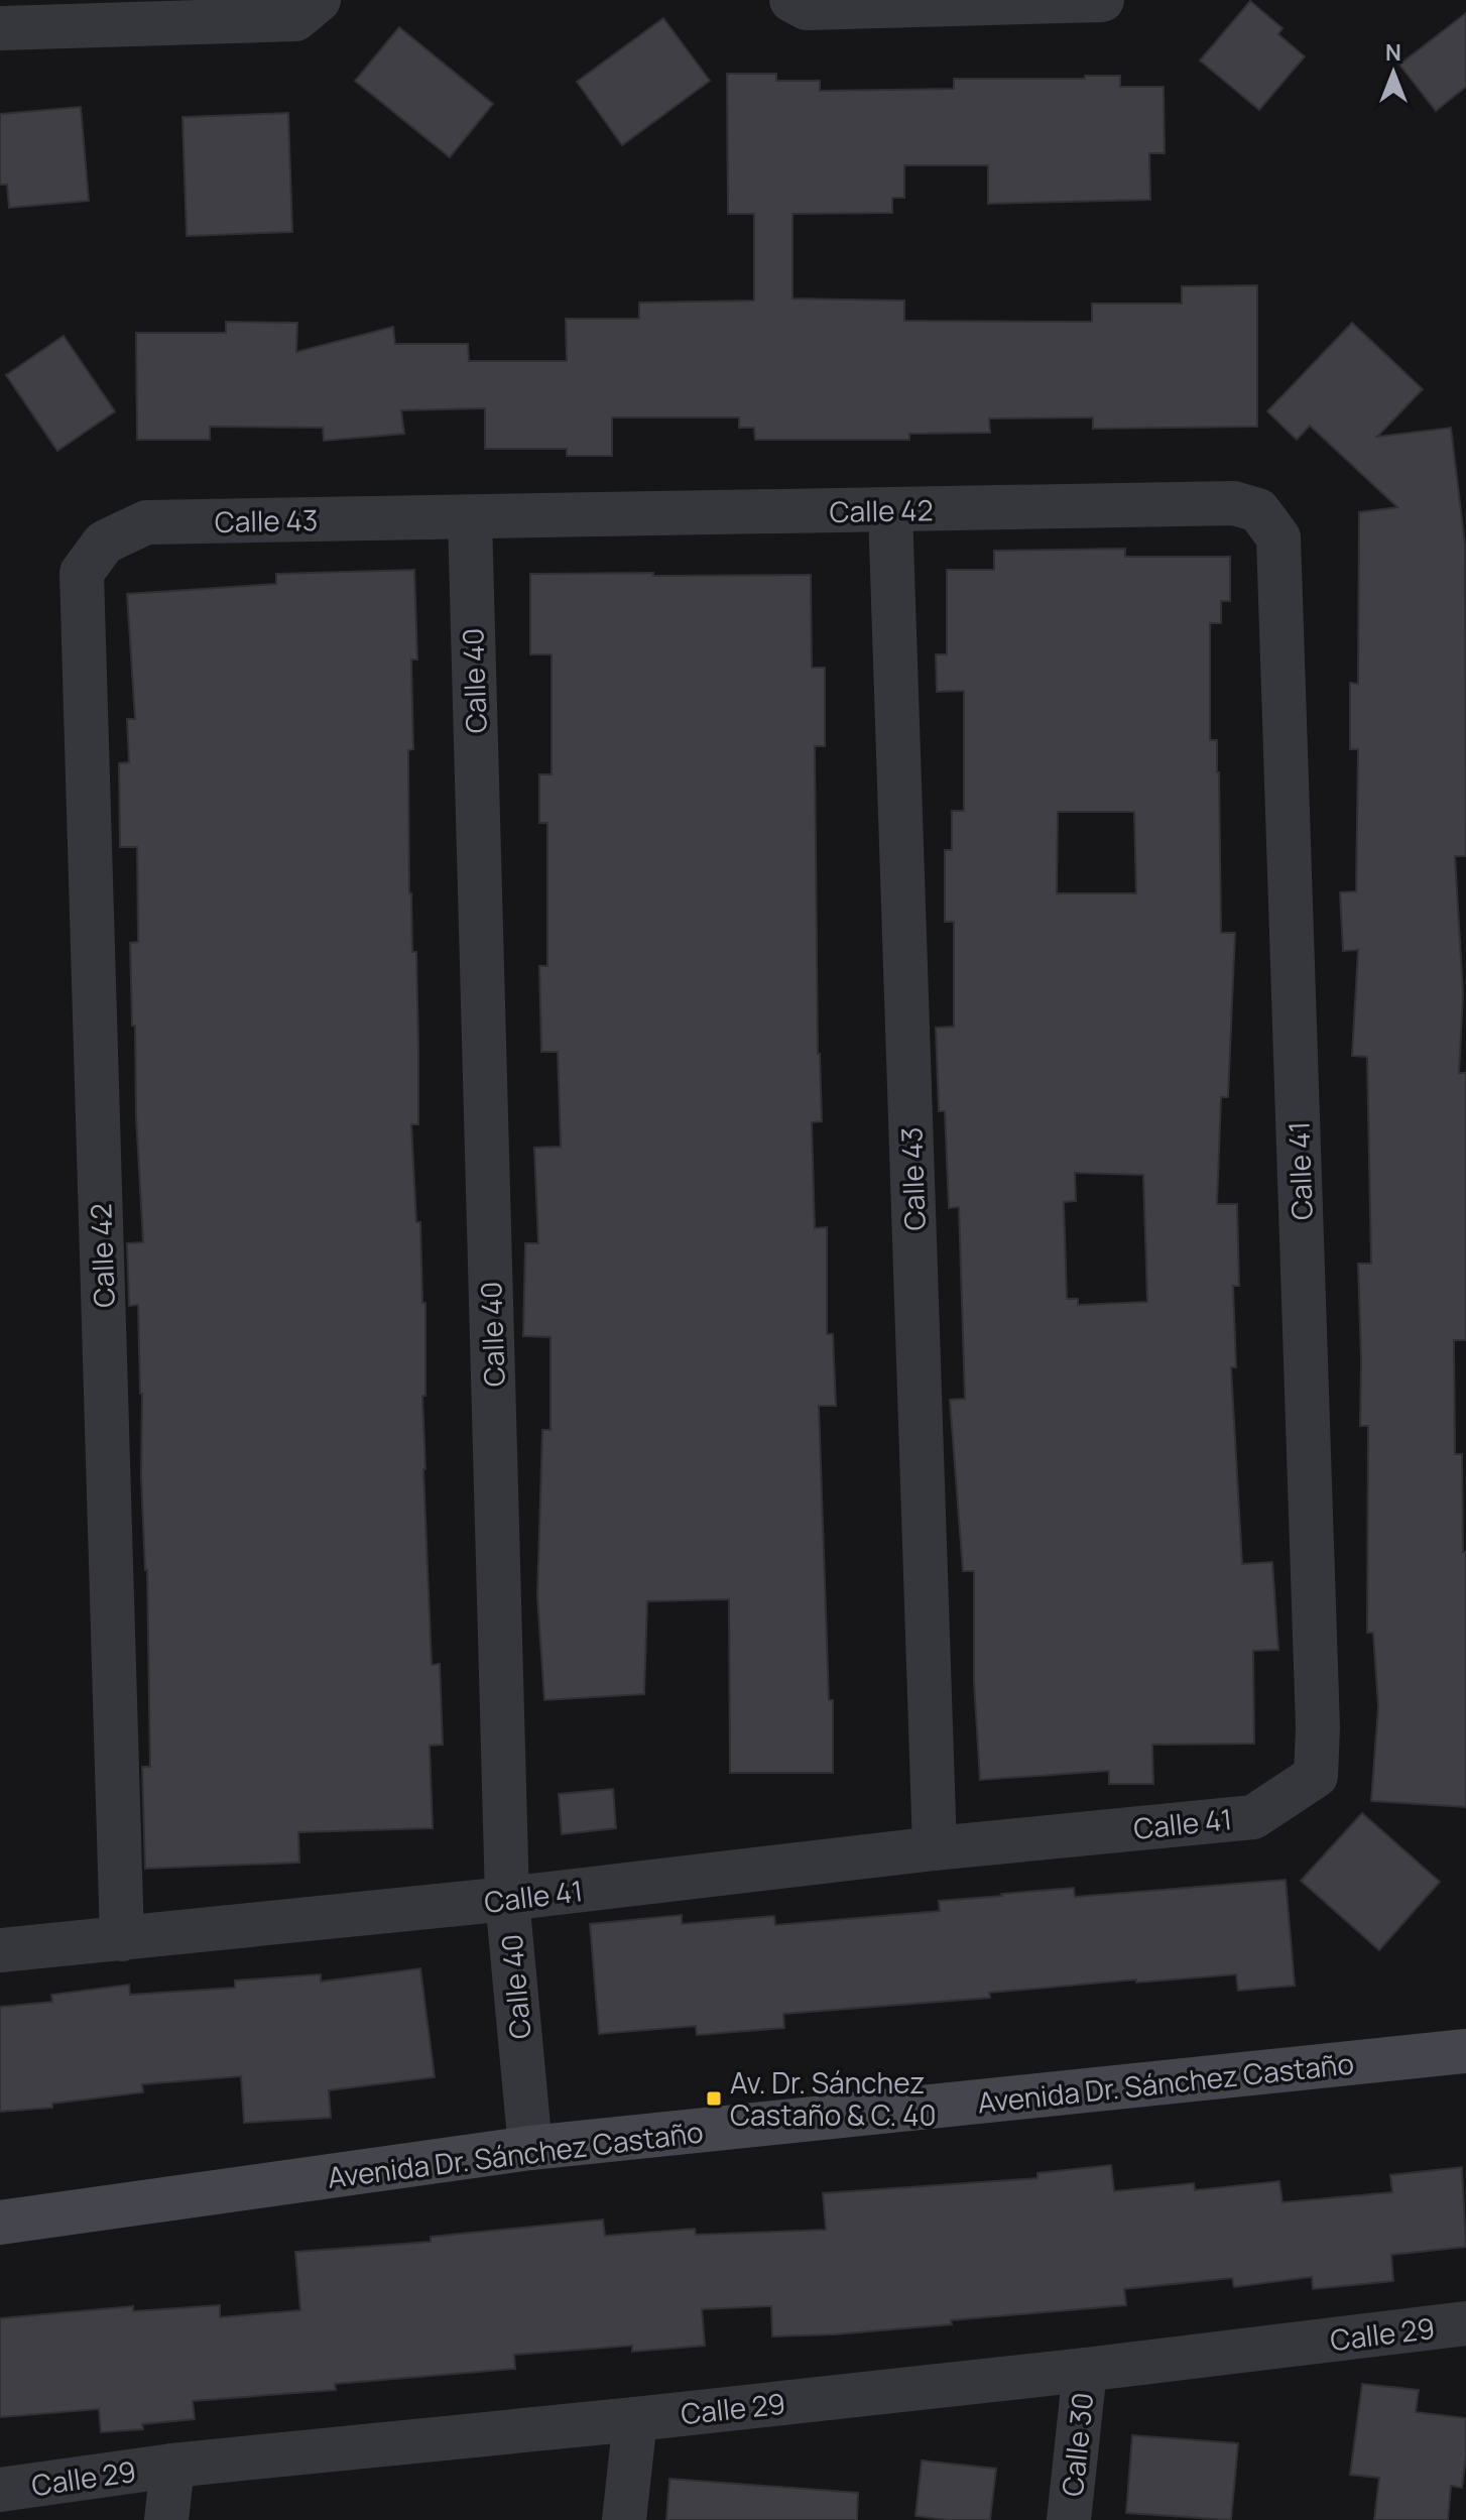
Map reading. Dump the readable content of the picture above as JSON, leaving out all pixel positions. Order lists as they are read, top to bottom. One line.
{"streets":{"street":["Calle 42","Calle 43","Calle 40","Calle 41","Avenida Dr. Sánchez Castaño","Calle 29","Calle 30"]},"crossings":[["Calle 42","Calle 43"],["Calle 42","Calle 40"],["Calle 42","Calle 41"],["Calle 43","Calle 40"],["Calle 43","Calle 41"],["Calle 40","Calle 41"],["Calle 40","Avenida Dr. Sánchez Castaño"],["Calle 29","Calle 30"]],"places":{"transit":["Av. Dr. Sánchez Castaño & C. 40"]},"north":"top"}
